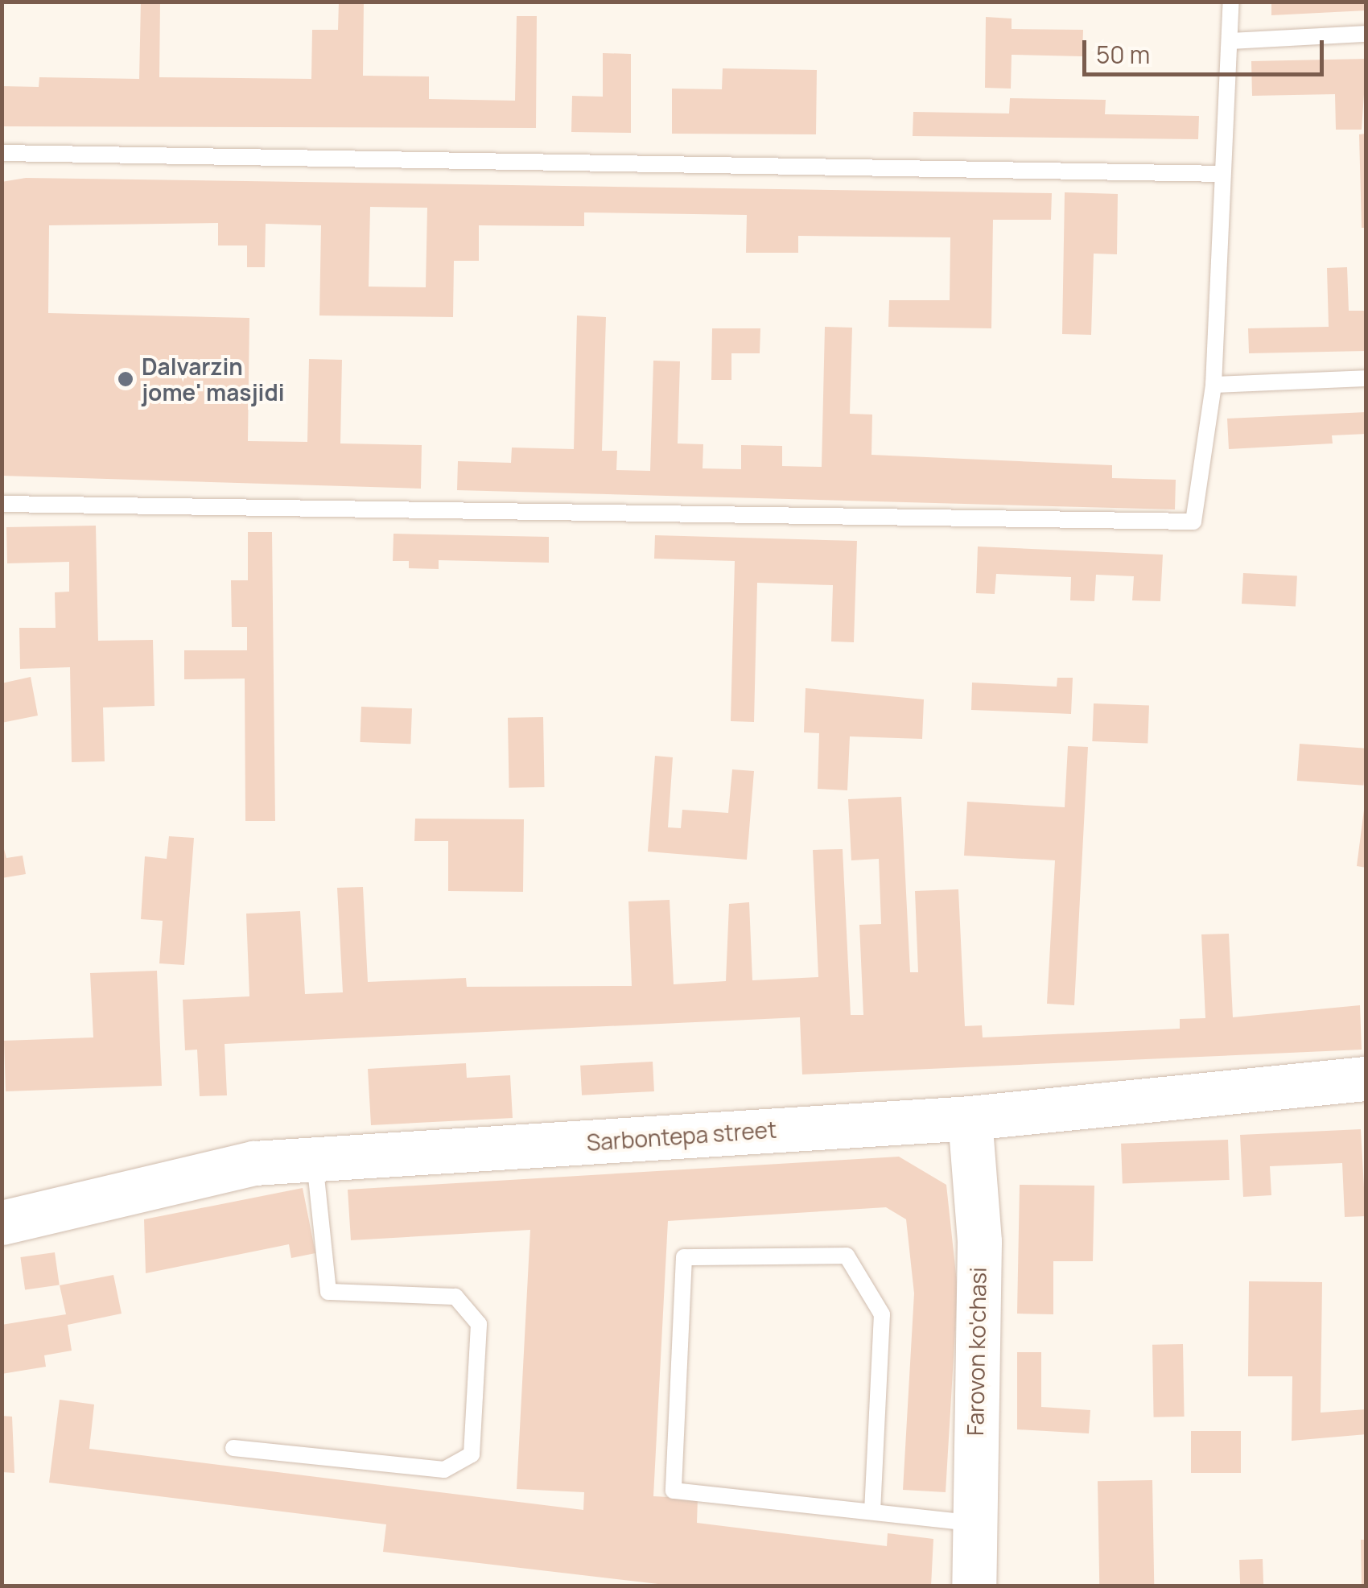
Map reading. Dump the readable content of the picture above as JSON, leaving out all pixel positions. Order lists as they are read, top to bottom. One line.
{"streets":{"street":["Sarbontepa street","Farovon ko'chasi"]},"crossings":[["Sarbontepa street","Farovon ko'chasi"]],"places":["Dalvarzin jome' masjidi"],"scale_bar":"50 m"}
